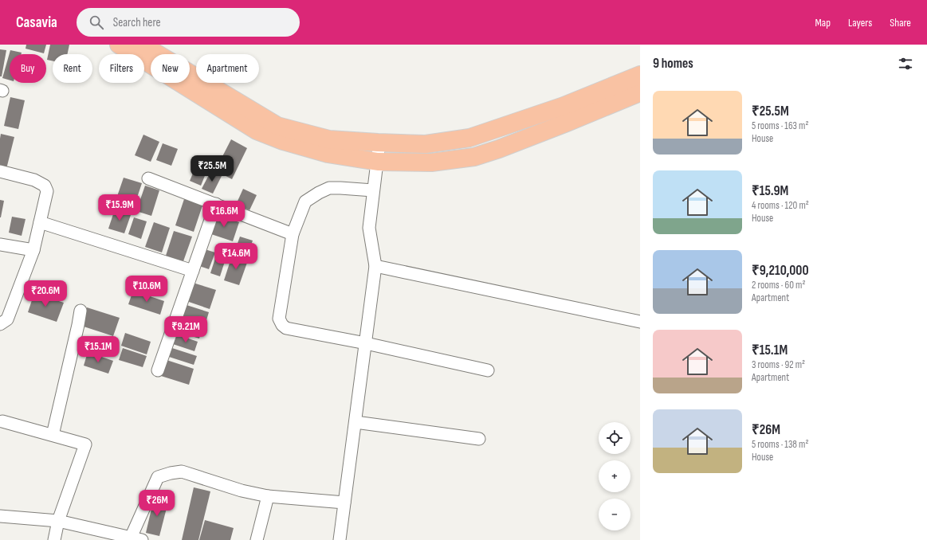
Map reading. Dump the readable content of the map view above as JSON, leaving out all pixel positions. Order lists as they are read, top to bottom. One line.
{"page":{"header":"Casavia","search":"Search here","nav":["Map","Layers","Share"],"heading":"9 homes","chip":["Buy","Rent","Filters","New","Apartment"],"list":[{"name":"₹25.5M","note":"5 rooms · 163 m² · House"},{"name":"₹15.9M","note":"4 rooms · 120 m² · House"},{"name":"₹9,210,000","note":"2 rooms · 60 m² · Apartment"},{"name":"₹15.1M","note":"3 rooms · 92 m² · Apartment"},{"name":"₹26M","note":"5 rooms · 138 m² · House"}],"price":["₹25.5M","₹15.9M","₹16.6M","₹14.6M","₹10.6M","₹20.6M","₹9.21M","₹15.1M","₹26M"],"map_buttons":["+","−"]}}
